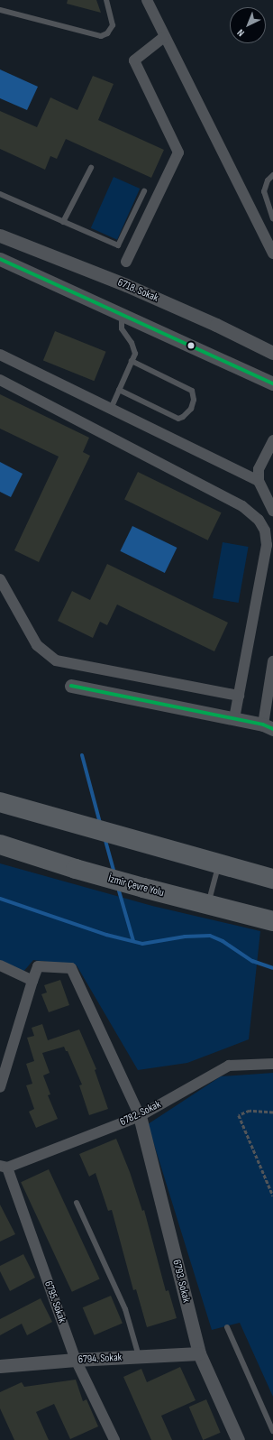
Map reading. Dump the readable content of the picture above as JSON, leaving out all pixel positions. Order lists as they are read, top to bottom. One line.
{"streets":{"highway":["İzmir Çevre Yolu"],"street":["6718. Sokak","6782. Sokak","6793. Sokak","6795. Sokak","6794. Sokak"]},"crossings":[["6782. Sokak","6793. Sokak"],["6782. Sokak","6795. Sokak"],["6793. Sokak","6794. Sokak"],["6795. Sokak","6794. Sokak"]],"north":"bottom left"}
